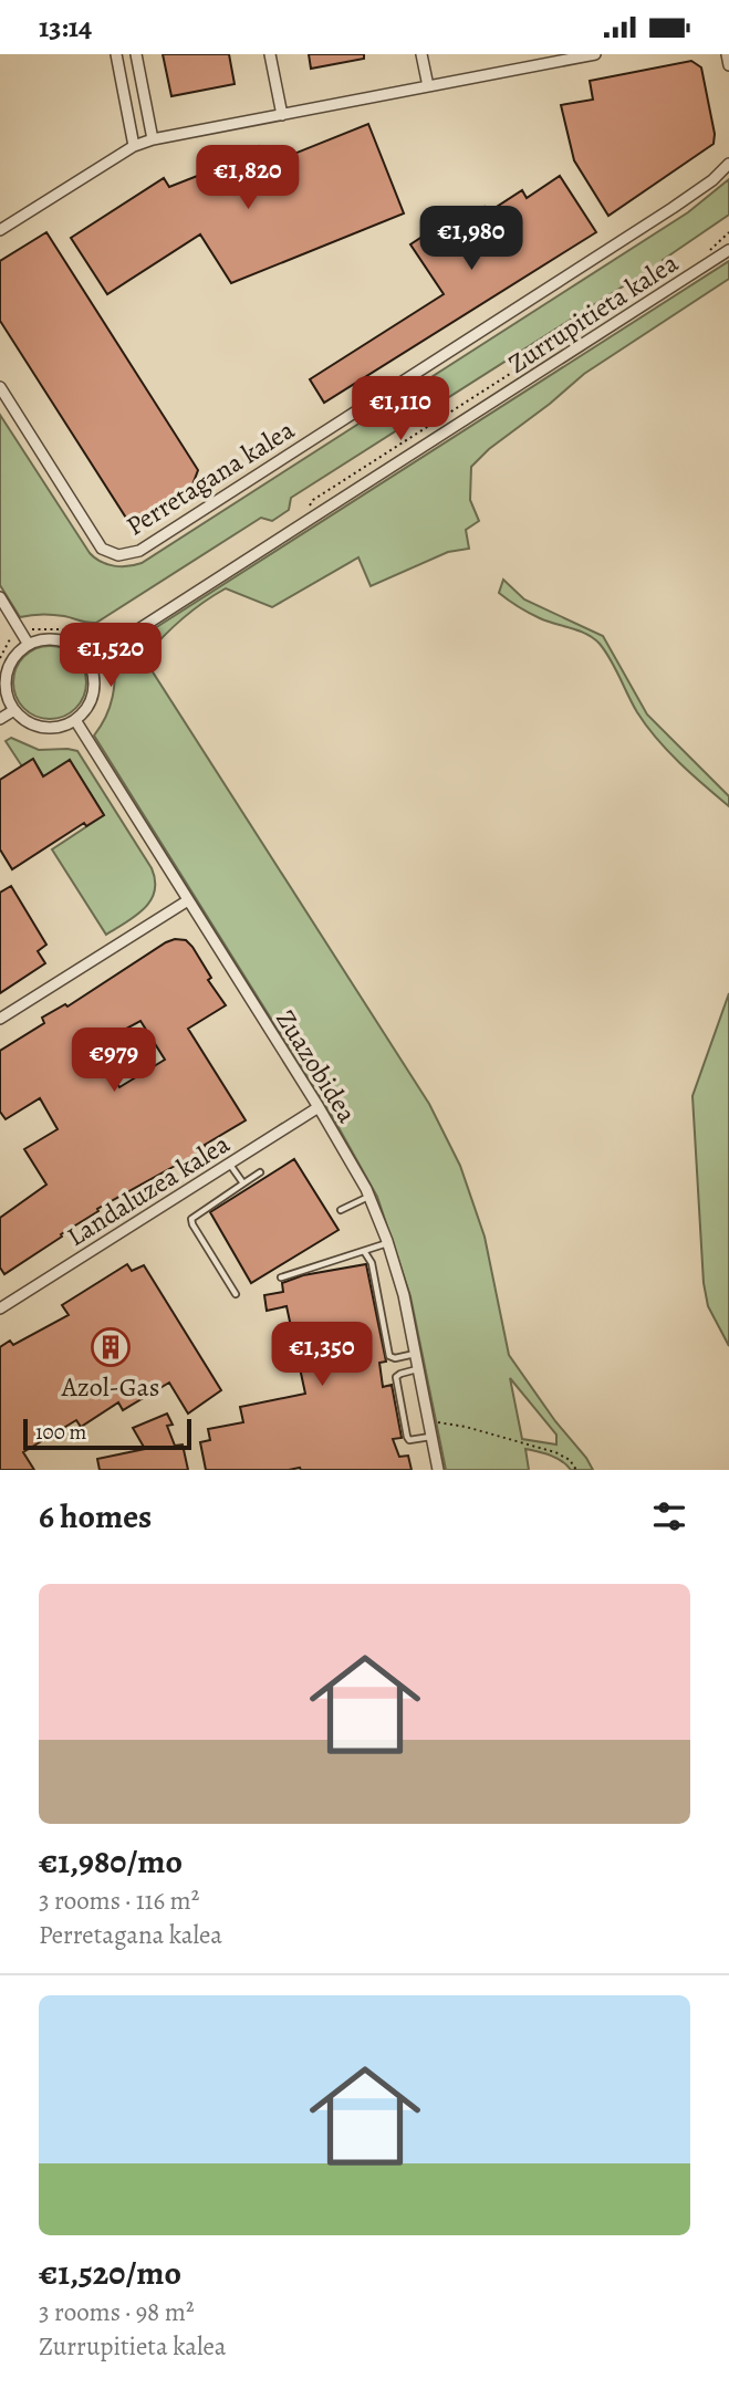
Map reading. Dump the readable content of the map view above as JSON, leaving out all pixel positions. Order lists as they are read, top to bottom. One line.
{"streets":{"street":["Zurrupitieta kalea","Perretagana kalea","Zuazobidea","Landaluzea kalea"]},"crossings":[["Zurrupitieta kalea","Zuazobidea"],["Zuazobidea","Landaluzea kalea"]],"places":{"building":["Azol-Gas"]},"scale_bar":"100 m","page":{"status":"13:14","price":["€1,820","€1,980","€1,110","€1,520","€979","€1,350"],"scale":"100 m","heading":"6 homes","list":[{"name":"€1,980/mo","note":"3 rooms · 116 m² · Perretagana kalea"},{"name":"€1,520/mo","note":"3 rooms · 98 m² · Zurrupitieta kalea"}]}}
